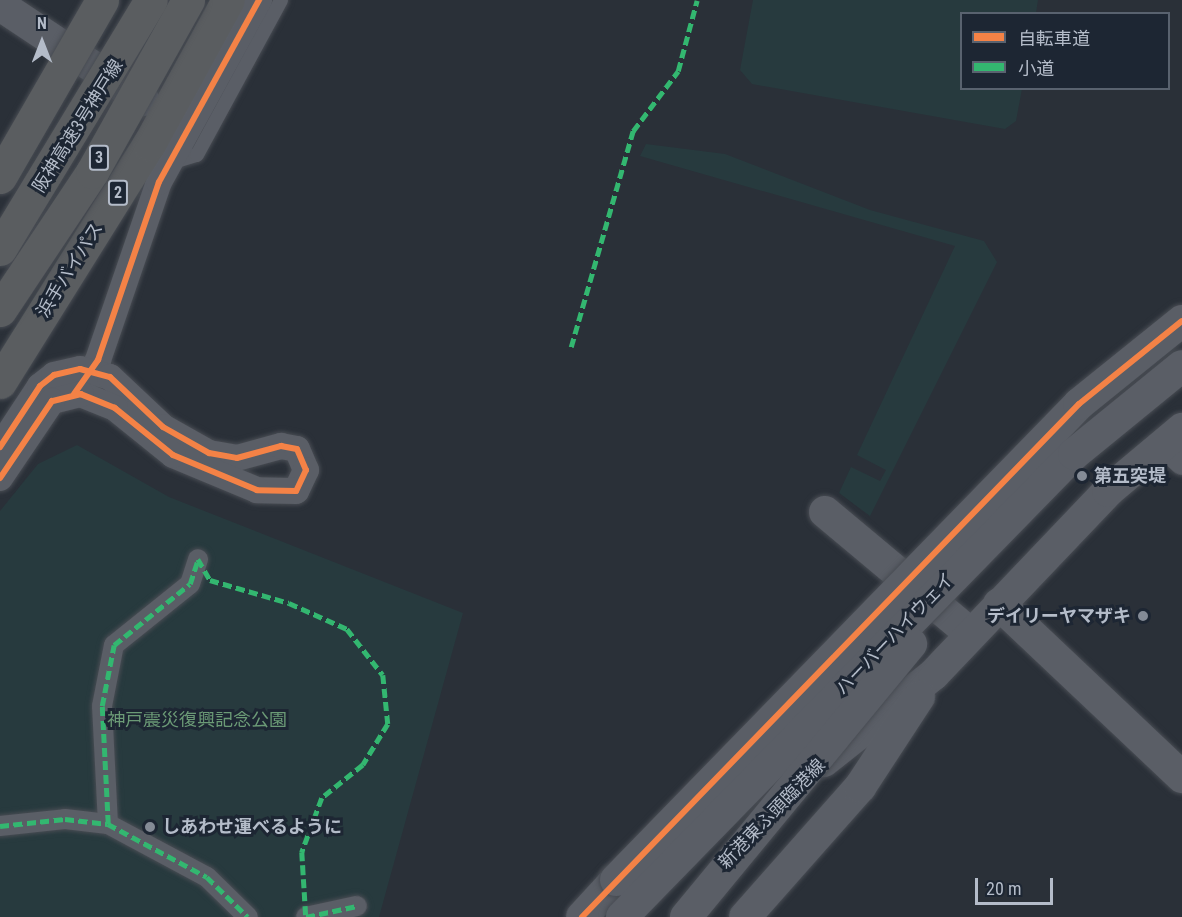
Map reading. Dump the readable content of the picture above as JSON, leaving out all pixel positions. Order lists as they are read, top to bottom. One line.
{"streets":{"highway":["阪神高速3号神戸線","3","2","浜手バイパス"],"street":["ハーバーハイウェイ","新港東ふ頭臨港線"]},"parks":["神戸震災復興記念公園"],"places":["第五突堤","デイリーヤマザキ","しあわせ運べるように"],"legend":["自転車道","小道"],"scale_bar":"20 m","north":"top"}
